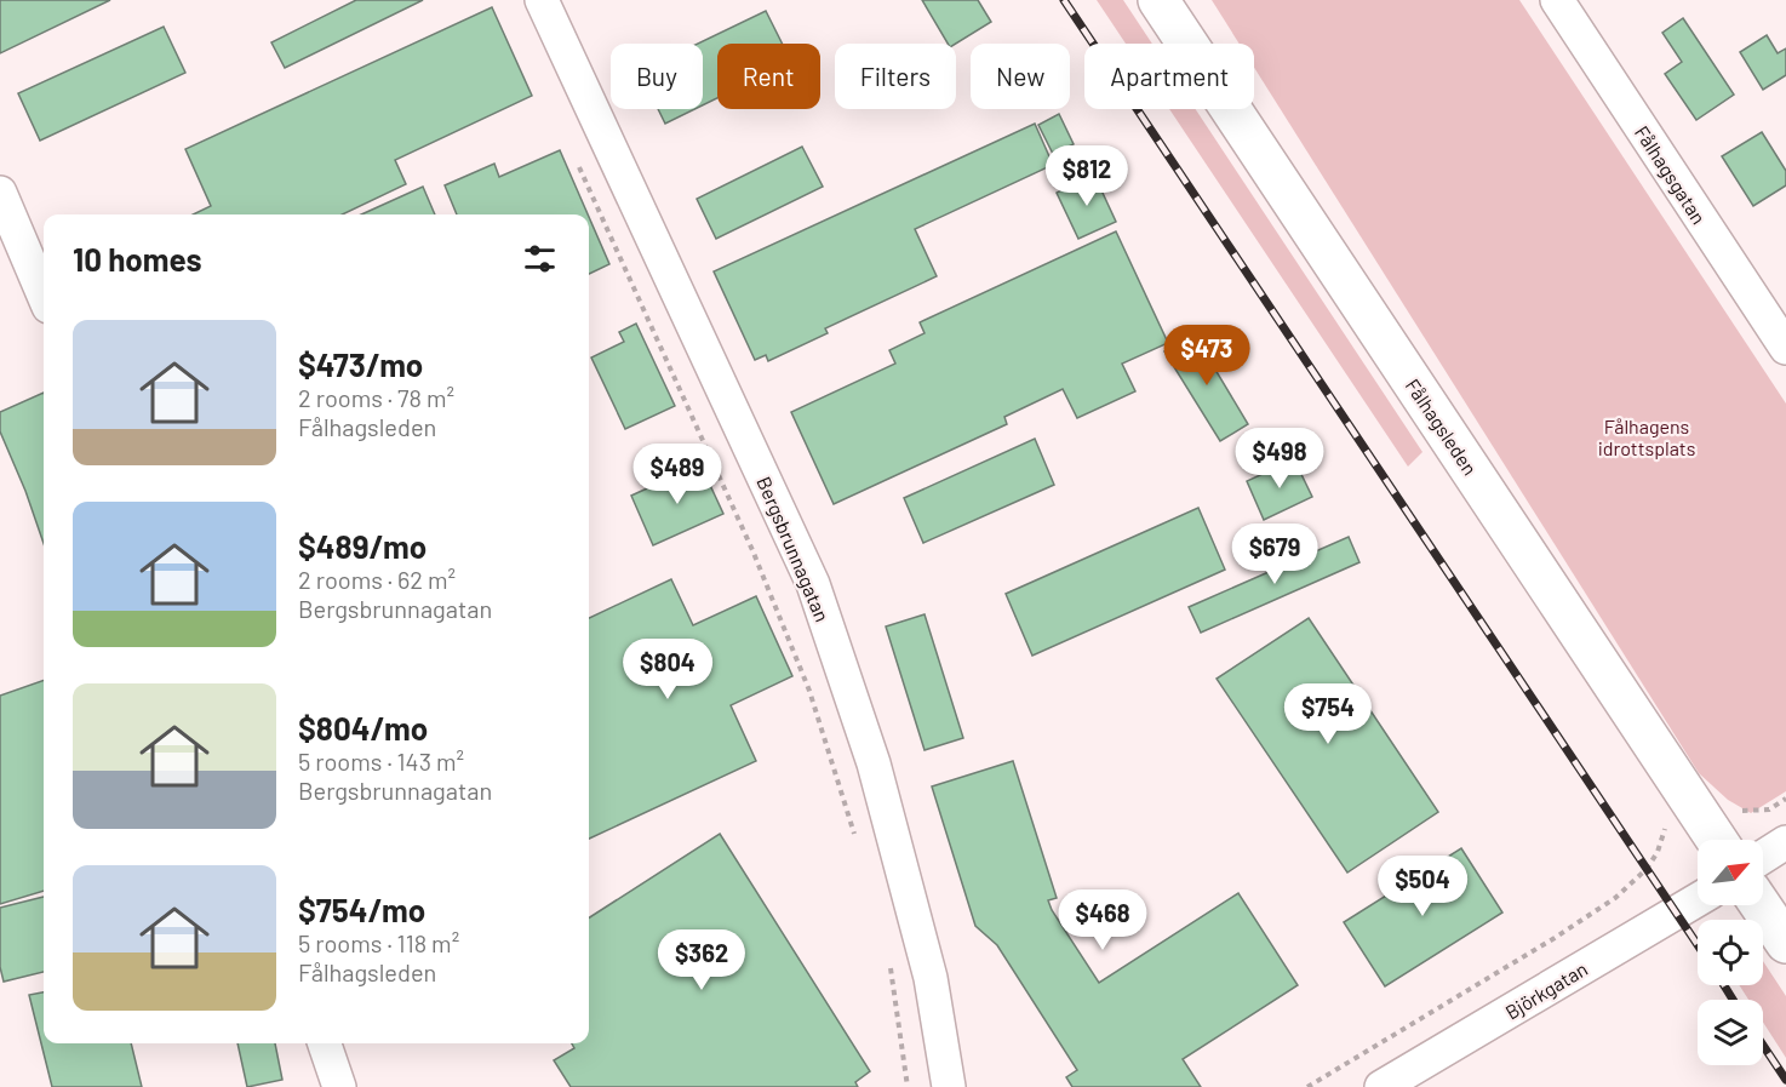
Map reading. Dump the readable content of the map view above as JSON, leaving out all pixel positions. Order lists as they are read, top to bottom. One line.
{"streets":{"main road":["Fålhagsleden"],"street":["Fålhagsgatan","Bergsbrunnagatan","Björkgatan"]},"parks":["Fålhagens idrottsplats"],"north":"top right","page":{"chip":["Buy","Rent","Filters","New","Apartment"],"price":["$812","$473","$498","$489","$679","$804","$754","$504","$468","$362"],"heading":"10 homes","list":[{"name":"$473/mo","note":"2 rooms · 78 m² · Fålhagsleden"},{"name":"$489/mo","note":"2 rooms · 62 m² · Bergsbrunnagatan"},{"name":"$804/mo","note":"5 rooms · 143 m² · Bergsbrunnagatan"},{"name":"$754/mo","note":"5 rooms · 118 m² · Fålhagsleden"}]}}
